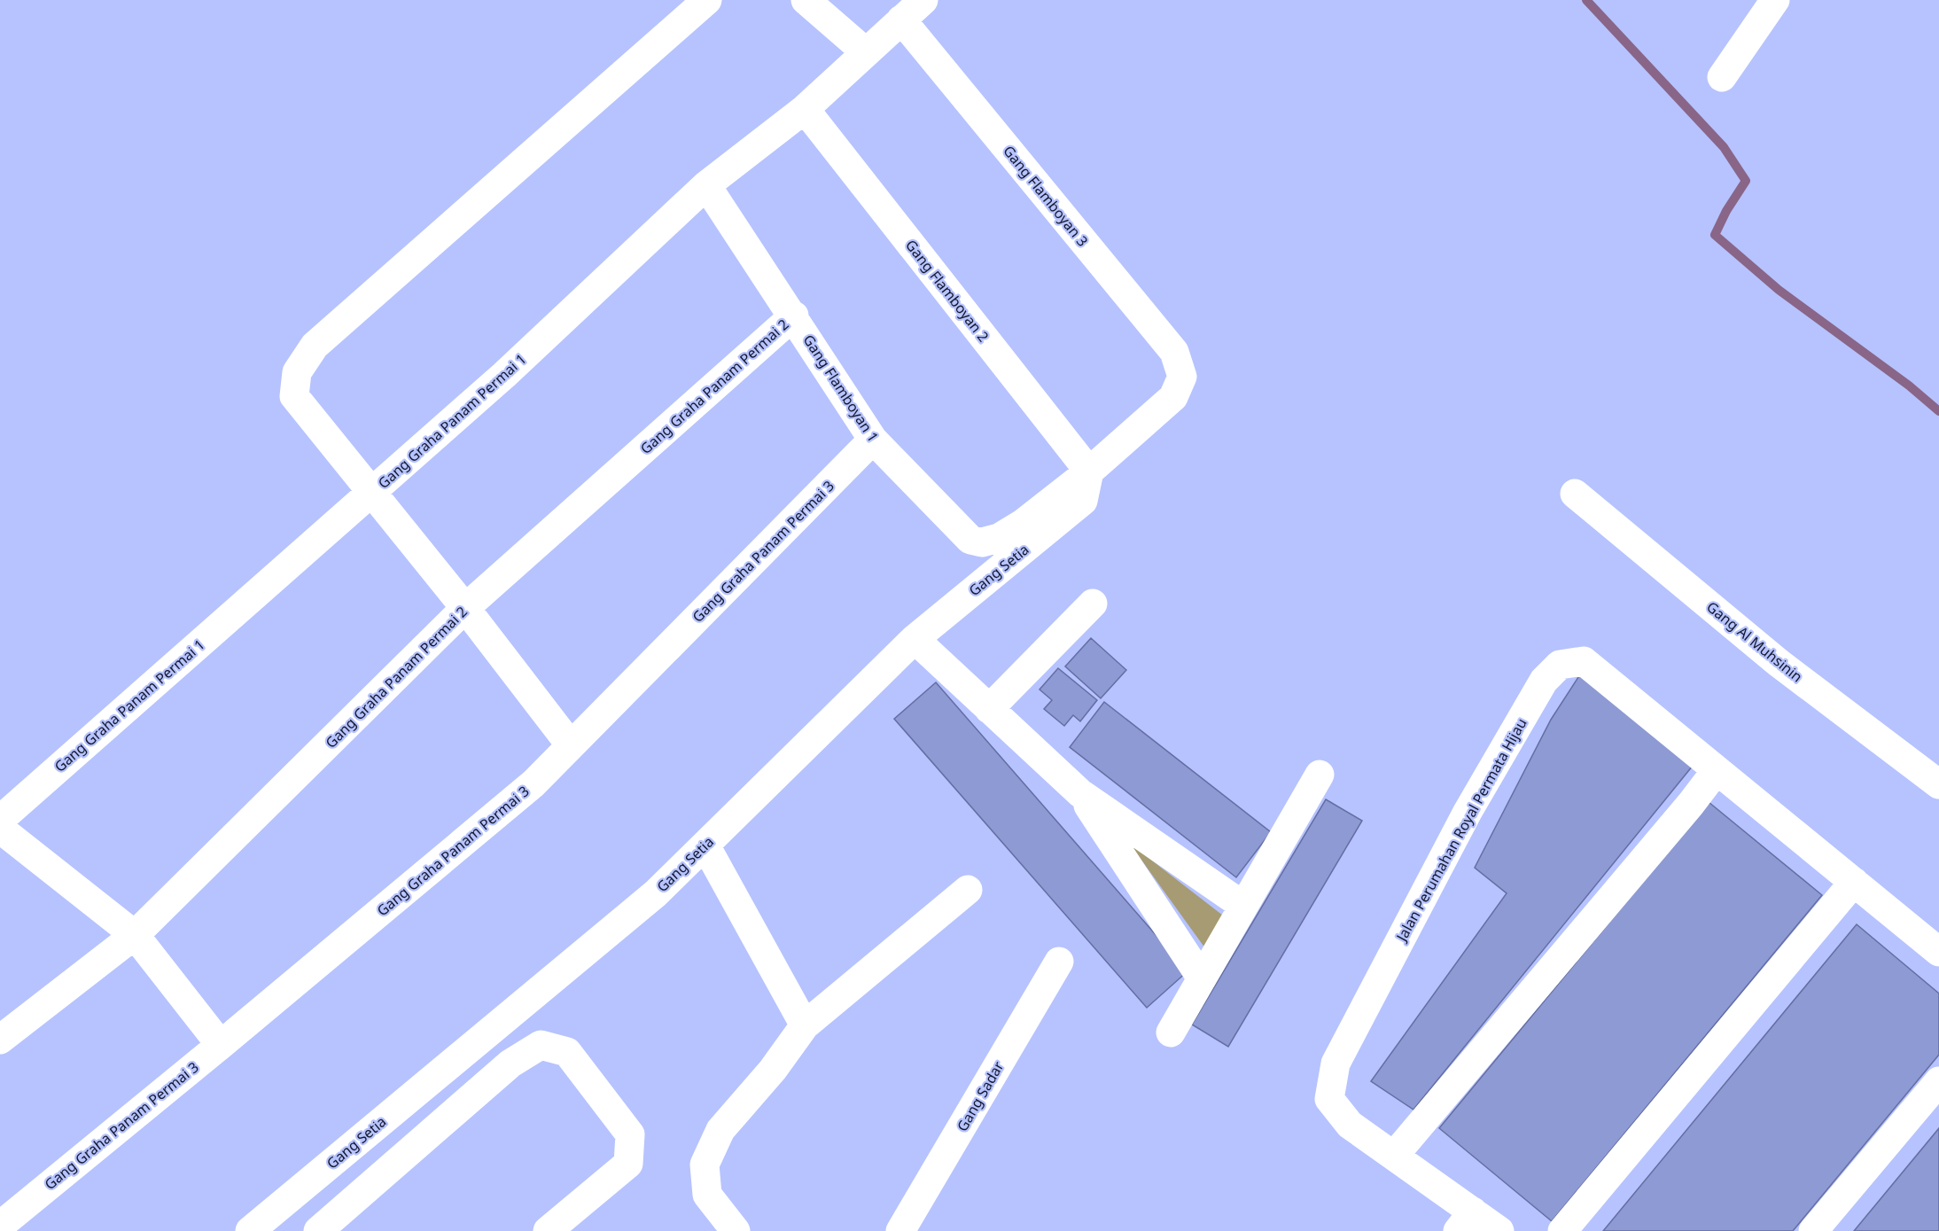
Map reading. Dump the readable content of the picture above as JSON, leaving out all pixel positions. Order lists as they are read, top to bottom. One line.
{"streets":{"street":["Gang Flamboyan 3","Gang Flamboyan 2","Gang Graha Panam Permai 2","Gang Flamboyan 1","Gang Graha Panam Permai 1","Gang Graha Panam Permai 3","Gang Setia","Gang Al Muhsinin","Jalan Perumahan Royal Permata Hijau","Gang Sadar"]},"crossings":[["Gang Flamboyan 3","Gang Flamboyan 2"],["Gang Flamboyan 3","Gang Flamboyan 1"],["Gang Flamboyan 3","Gang Graha Panam Permai 1"],["Gang Flamboyan 3","Gang Setia"],["Gang Flamboyan 2","Gang Flamboyan 1"],["Gang Flamboyan 2","Gang Graha Panam Permai 1"],["Gang Flamboyan 2","Gang Setia"],["Gang Graha Panam Permai 2","Gang Flamboyan 1"],["Gang Flamboyan 1","Gang Graha Panam Permai 1"],["Gang Flamboyan 1","Gang Graha Panam Permai 3"],["Gang Flamboyan 1","Gang Setia"]]}
